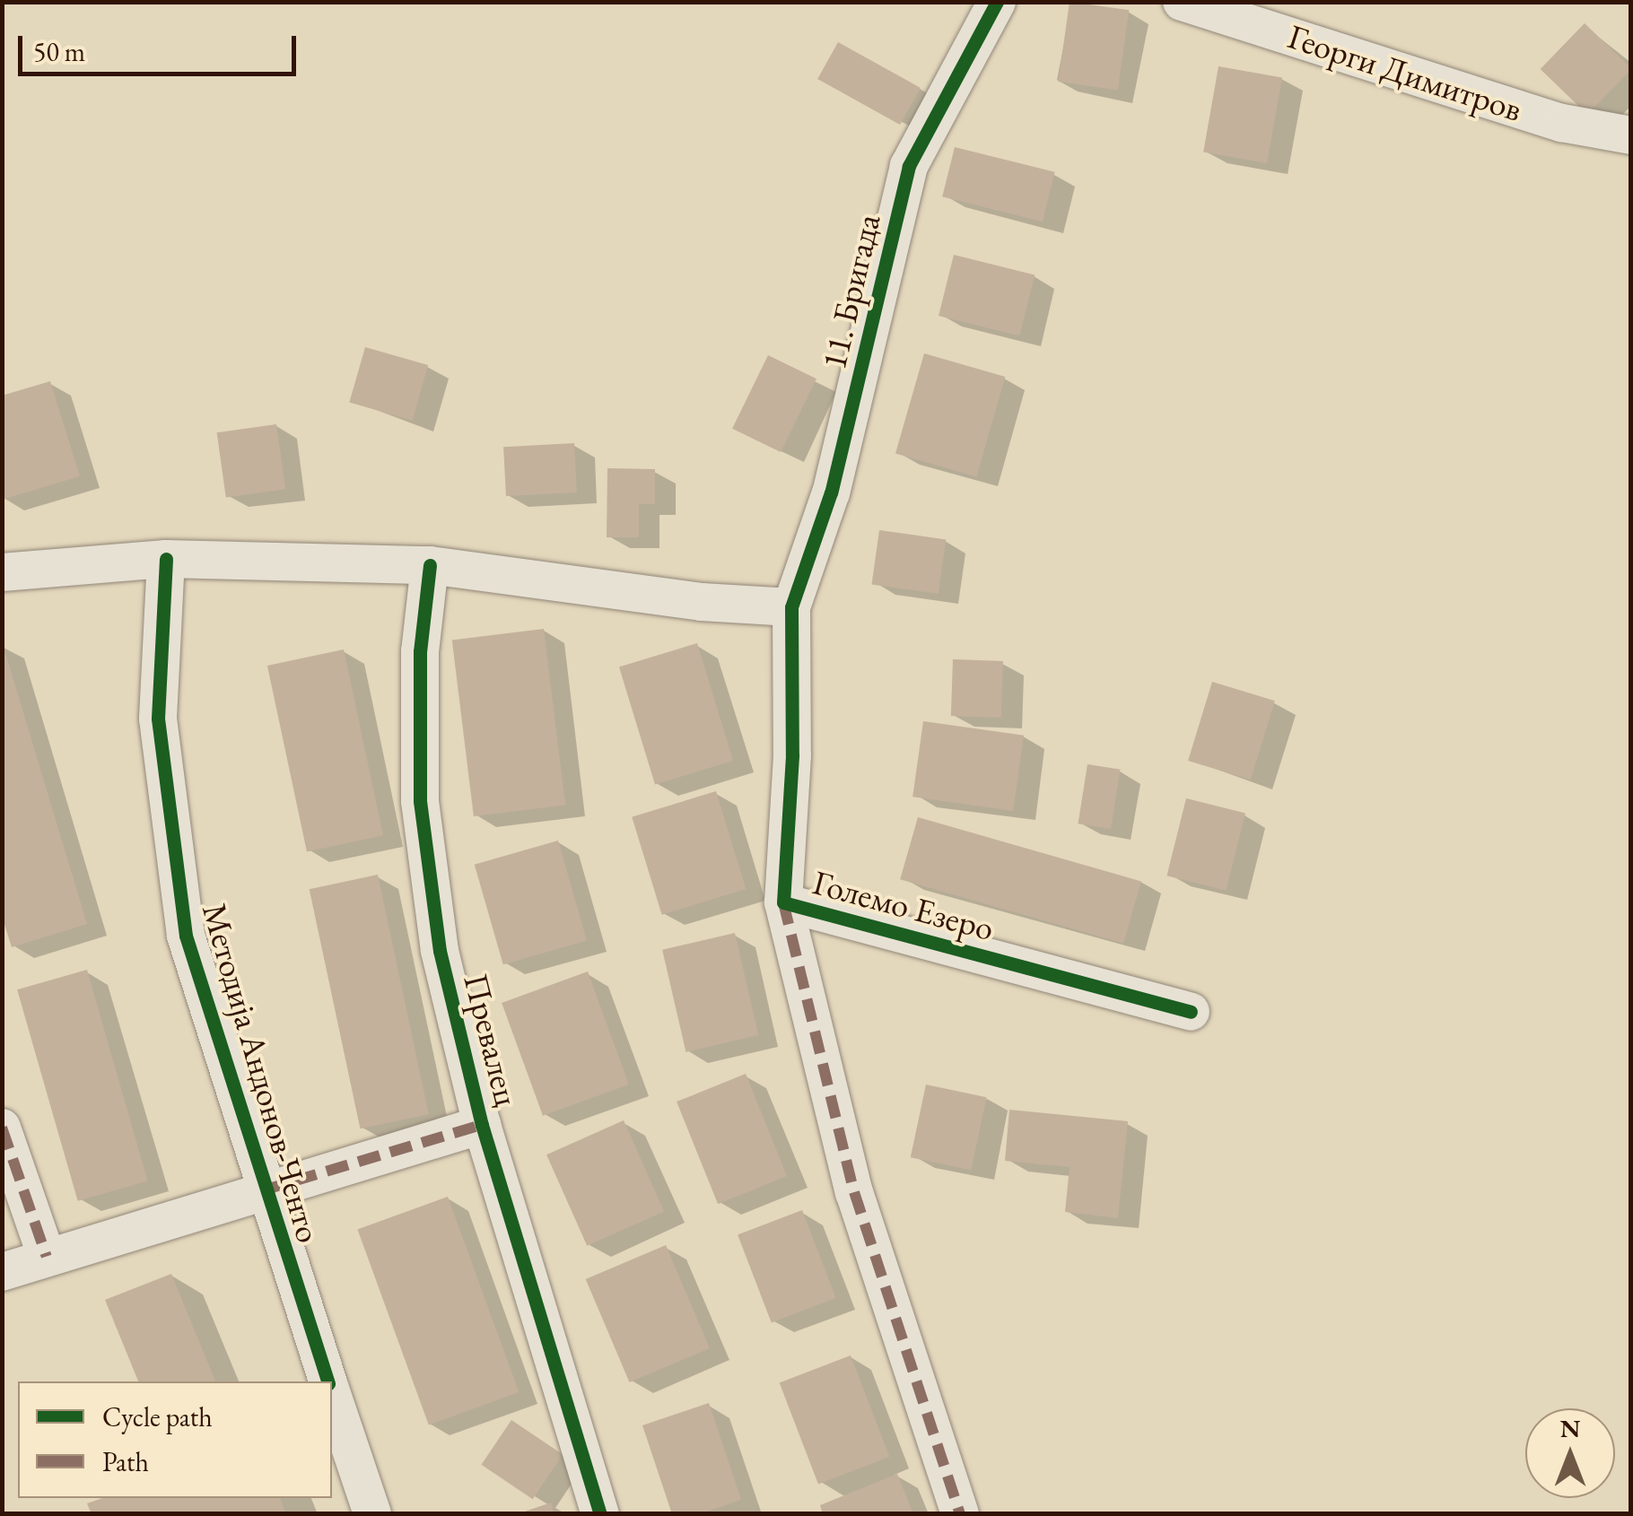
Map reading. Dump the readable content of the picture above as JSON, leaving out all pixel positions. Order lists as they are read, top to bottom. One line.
{"streets":{"street":["Георги Димитров","11. Бригада","Големо Езеро","Превалец","Методија Андонов-Ченто"]},"crossings":[["11. Бригада","Големо Езеро"]],"legend":["Cycle path","Path"],"scale_bar":"50 m","north":"top"}
